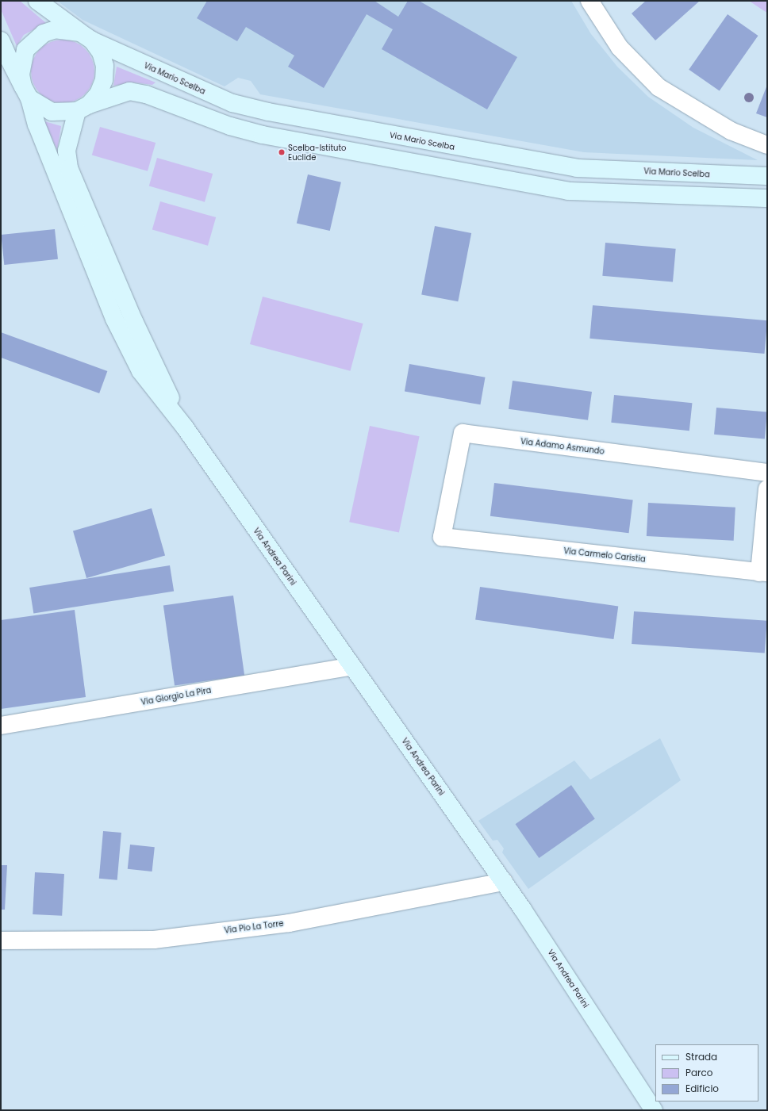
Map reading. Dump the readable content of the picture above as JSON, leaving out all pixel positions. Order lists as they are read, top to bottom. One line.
{"streets":{"main road":["Via Mario Scelba","Via Andrea Parini"],"street":["Via Adamo Asmundo","Via Carmelo Caristia","Via Giorgio La Pira","Via Pio La Torre"]},"crossings":[["Via Adamo Asmundo","Via Carmelo Caristia"],["Via Andrea Parini","Via Giorgio La Pira"],["Via Andrea Parini","Via Pio La Torre"]],"places":["Scelba-Istituto Euclide"],"legend":["Strada","Parco","Edificio"]}
